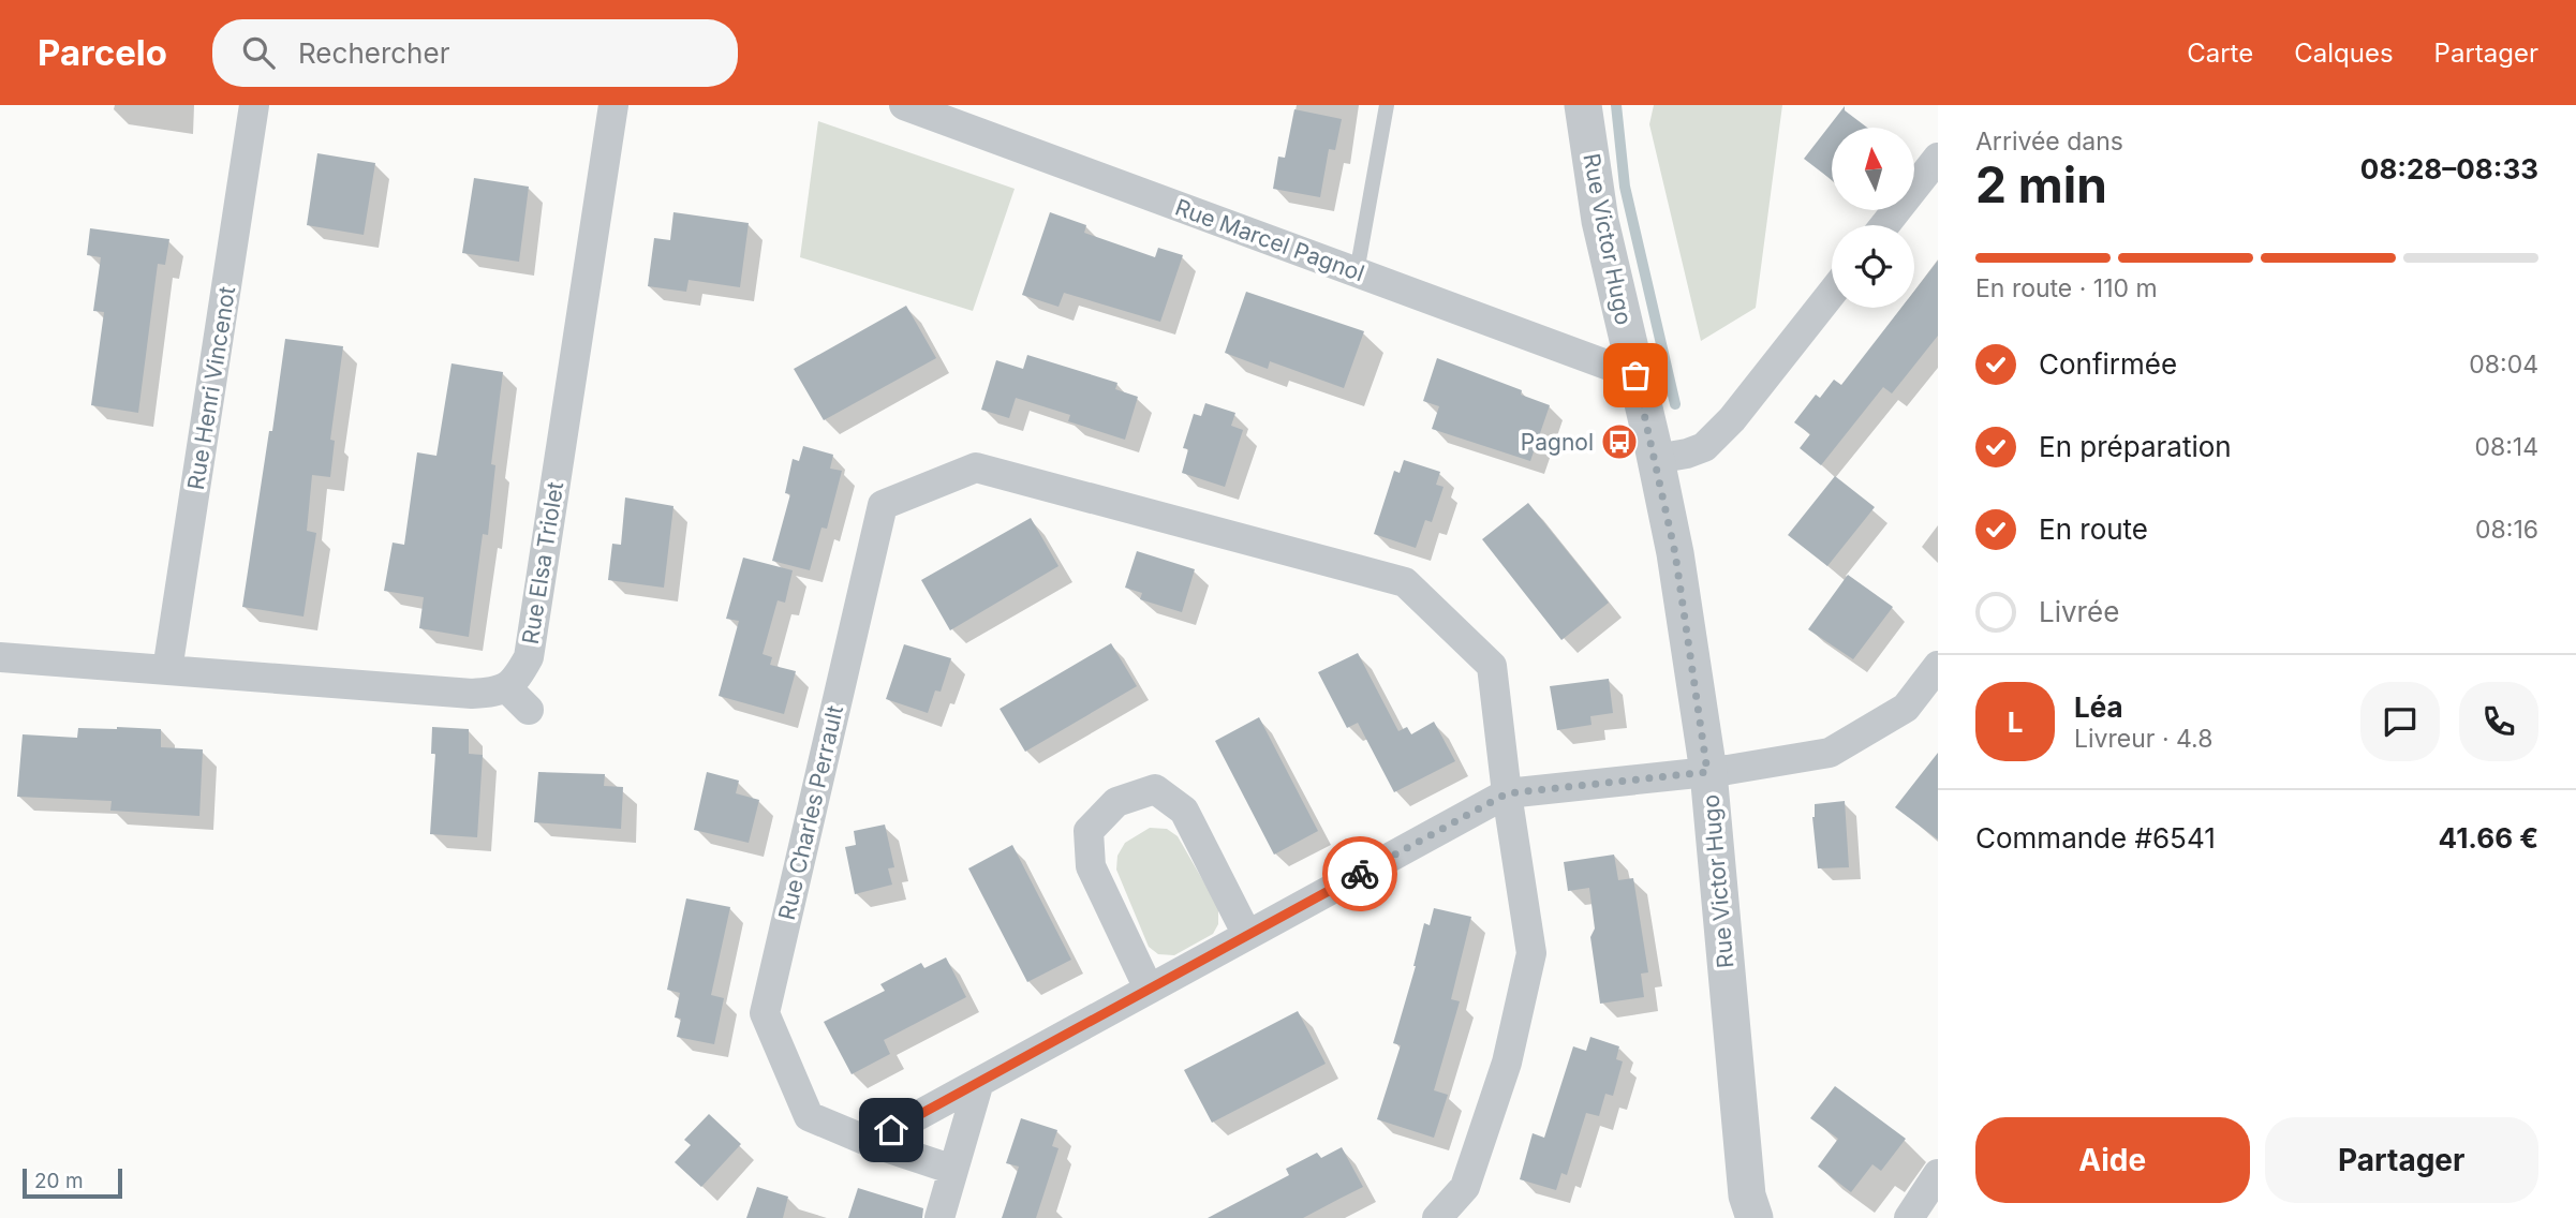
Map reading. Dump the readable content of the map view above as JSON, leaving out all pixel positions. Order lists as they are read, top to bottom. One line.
{"streets":{"street":["Rue Victor Hugo","Rue Marcel Pagnol","Rue Henri Vincenot","Rue Elsa Triolet","Rue Charles Perrault"]},"crossings":[["Rue Victor Hugo","Rue Marcel Pagnol"]],"places":{"bus stop":["Pagnol"]},"scale_bar":"20 m","north":"top","page":{"header":"Parcelo","search":"Rechercher","nav":["Carte","Calques","Partager"],"heading":["2 min","Arrivée dans","08:28–08:33"],"panel":["Léa","Livreur · 4.8","Commande #6541","41.66 €"],"bar":"En route · 110 m","list":[["Confirmée","08:04"],["En préparation","08:14"],["En route","08:16"],"Livrée"],"round":"L","buttons":["Aide","Partager"],"scale":"20 m"}}
